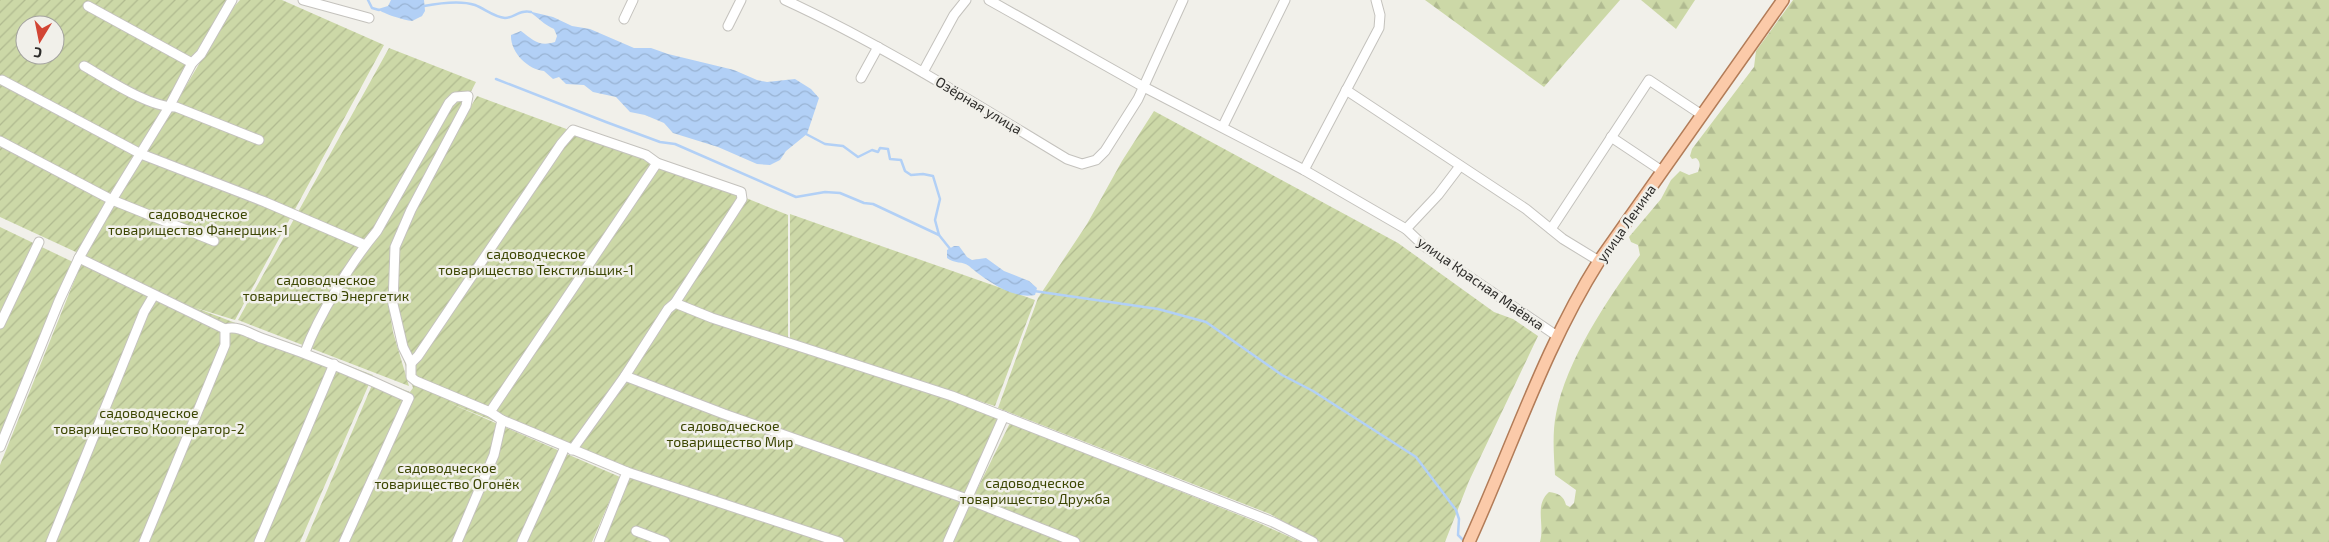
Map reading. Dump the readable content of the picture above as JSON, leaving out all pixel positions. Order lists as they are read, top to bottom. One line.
{"streets":{"main road":["улица Ленина"],"street":["Озёрная улица","улица Красная Маёвка"]},"crossings":[["Озёрная улица","улица Красная Маёвка"],["улица Ленина","улица Красная Маёвка"]],"parks":["садоводческое товарищество Фанерщик-1","садоводческое товарищество Текстильщик-1","садоводческое товарищество Энергетик","садоводческое товарищество Кооператор-2","садоводческое товарищество Мир","садоводческое товарищество Огонёк","садоводческое товарищество Дружба"],"north":"bottom"}
